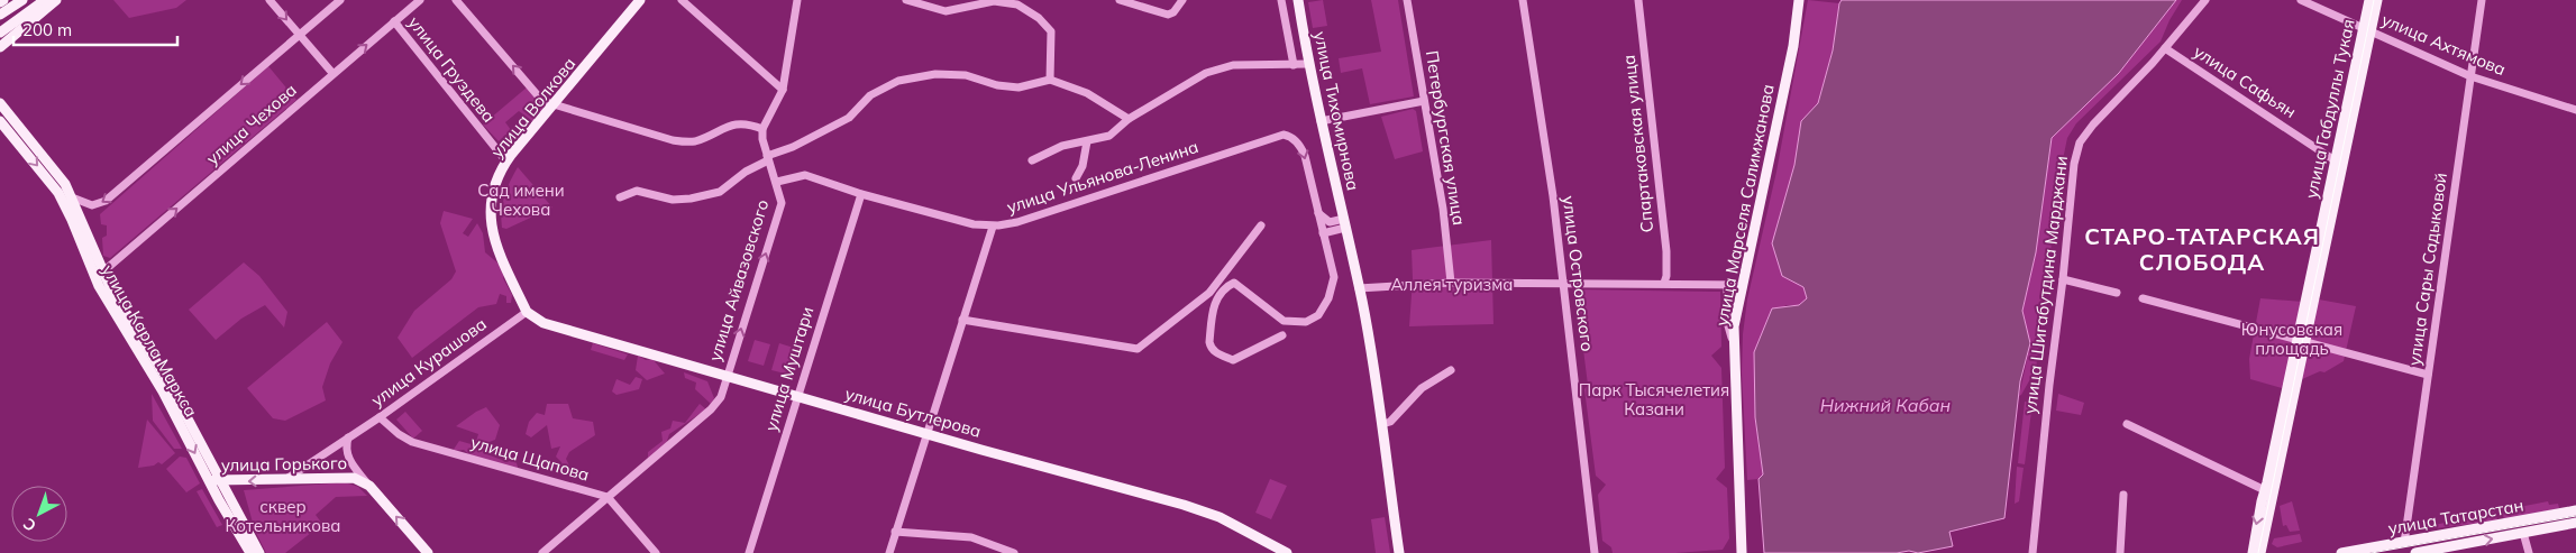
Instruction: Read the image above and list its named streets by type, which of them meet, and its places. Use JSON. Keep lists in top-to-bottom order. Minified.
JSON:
{"streets":{"main road":["улица Волкова","улица Габдуллы Тукая","улица Тихомирнова","улица Марселя Салимжанова","улица Карла Маркса","улица Бутлерова","улица Горького","улица Татарстан"],"street":["улица Ахтямова","улица Груздева","улица Сафьян","улица Чехова","Петербургская улица","Спартаковская улица","улица Ульянова-Ленина","улица Сары Садыковой","улица Островского","улица Айвазовского","улица Шигабутдина Марджани","улица Курашова","улица Муштари","улица Щапова"]},"crossings":[["улица Ахтямова","улица Габдуллы Тукая"],["улица Ахтямова","улица Сары Садыковой"],["улица Груздева","улица Волкова"],["улица Груздева","улица Чехова"],["улица Сафьян","улица Габдуллы Тукая"],["улица Сафьян","улица Шигабутдина Марджани"],["улица Волкова","улица Курашова"],["улица Волкова","улица Бутлерова"],["улица Чехова","улица Карла Маркса"],["улица Ульянова-Ленина","улица Айвазовского"],["улица Ульянова-Ленина","улица Муштари"],["улица Сары Садыковой","улица Татарстан"],["улица Айвазовского","улица Бутлерова"],["улица Айвазовского","улица Щапова"],["улица Карла Маркса","улица Горького"],["улица Курашова","улица Бутлерова"],["улица Курашова","улица Щапова"],["улица Курашова","улица Горького"],["улица Муштари","улица Бутлерова"]],"one_way":["улица Айвазовского","улица Горького"],"districts":["СТАРО-ТАТАРСКАЯ СЛОБОДА"],"water":["Нижний Кабан"],"parks":["Сад имени Чехова","Аллея туризма","Юнусовская площадь","Парк Тысячелетия Казани","сквер Котельникова"],"scale_bar":"200 m","north":"bottom left"}
